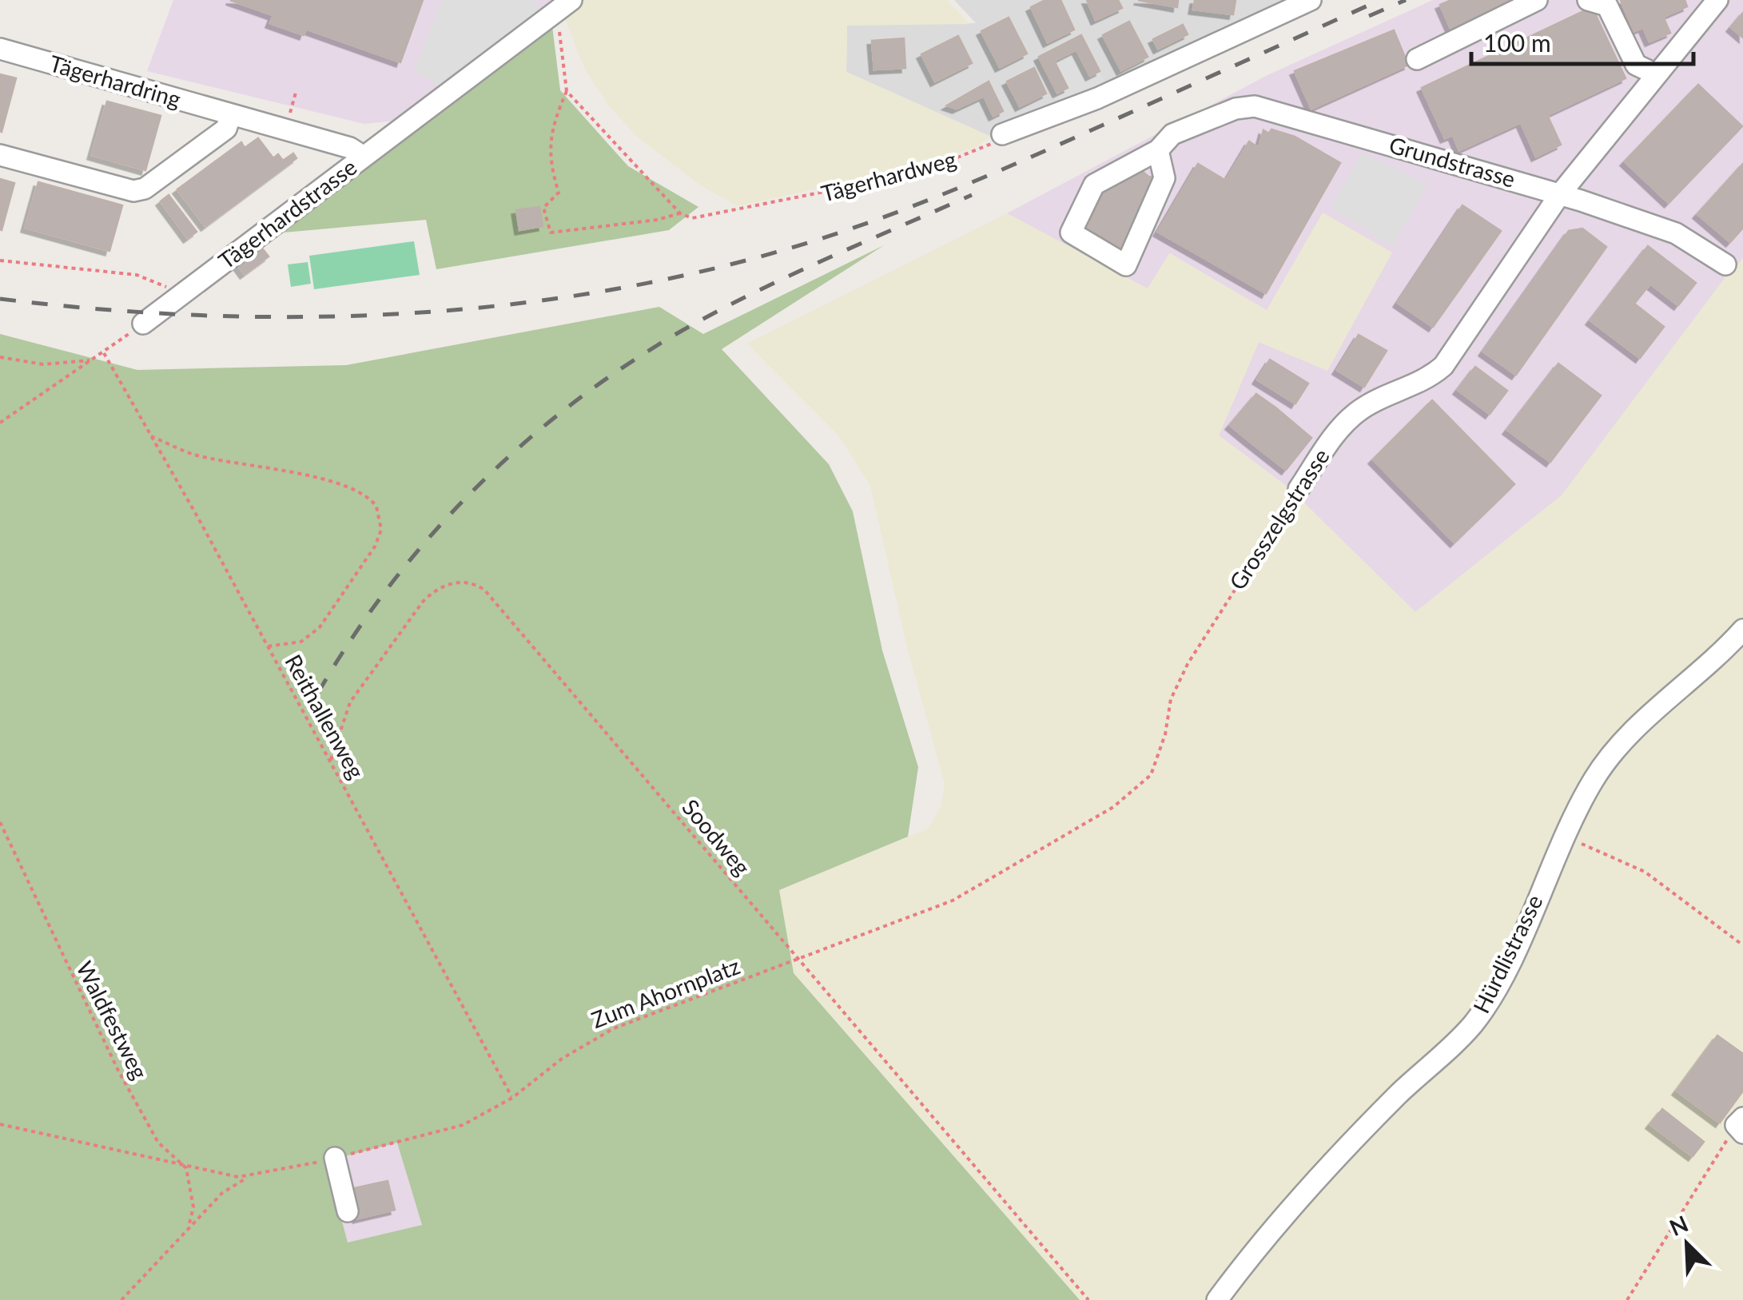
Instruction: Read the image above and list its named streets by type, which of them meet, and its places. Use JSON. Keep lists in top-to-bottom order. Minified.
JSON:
{"streets":{"street":["Tägerhardring","Grundstrasse","Tägerhardstrasse","Grosszelgstrasse","Hürdlistrasse"],"path":["Tägerhardweg","Reithallenweg","Soodweg","Zum Ahornplatz","Waldfestweg"]},"crossings":[["Tägerhardring","Tägerhardstrasse"],["Grundstrasse","Grosszelgstrasse"],["Grosszelgstrasse","Soodweg"],["Grosszelgstrasse","Zum Ahornplatz"],["Reithallenweg","Soodweg"],["Reithallenweg","Zum Ahornplatz"],["Soodweg","Zum Ahornplatz"]],"scale_bar":"100 m","north":"top left"}
